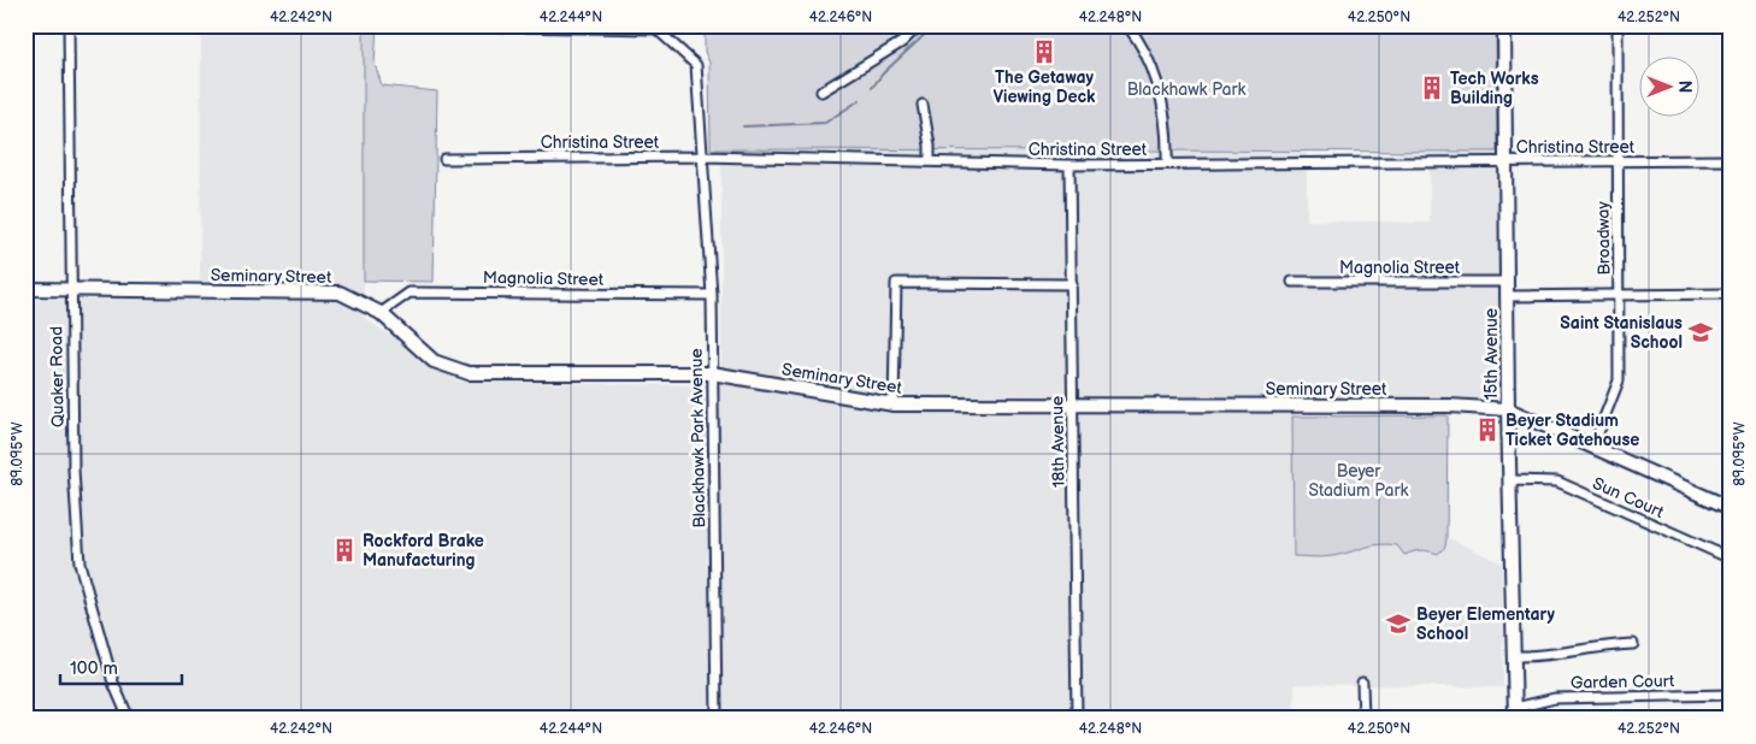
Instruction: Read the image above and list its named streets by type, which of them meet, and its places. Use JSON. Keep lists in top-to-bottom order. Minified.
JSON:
{"streets":{"street":["Christina Street","Broadway","Magnolia Street","Seminary Street","15th Avenue","Quaker Road","Blackhawk Park Avenue","18th Avenue","Sun Court","Garden Court"]},"crossings":[["Christina Street","Broadway"],["Christina Street","15th Avenue"],["Christina Street","Blackhawk Park Avenue"],["Christina Street","18th Avenue"],["Broadway","Seminary Street"],["Magnolia Street","Seminary Street"],["Magnolia Street","15th Avenue"],["Magnolia Street","Blackhawk Park Avenue"],["Seminary Street","15th Avenue"],["Seminary Street","Quaker Road"],["Seminary Street","Blackhawk Park Avenue"],["Seminary Street","18th Avenue"],["15th Avenue","Sun Court"],["15th Avenue","Garden Court"]],"parks":["Blackhawk Park","Beyer Stadium Park"],"places":{"building":["The Getaway Viewing Deck","Tech Works Building","Beyer Stadium Ticket Gatehouse","Rockford Brake Manufacturing"],"school or university":["Saint Stanislaus School","Beyer Elementary School"]},"scale_bar":"100 m","north":"right","coordinates":["42.242°N","42.244°N","42.246°N","42.248°N","42.250°N","42.252°N","89.095°W"]}
